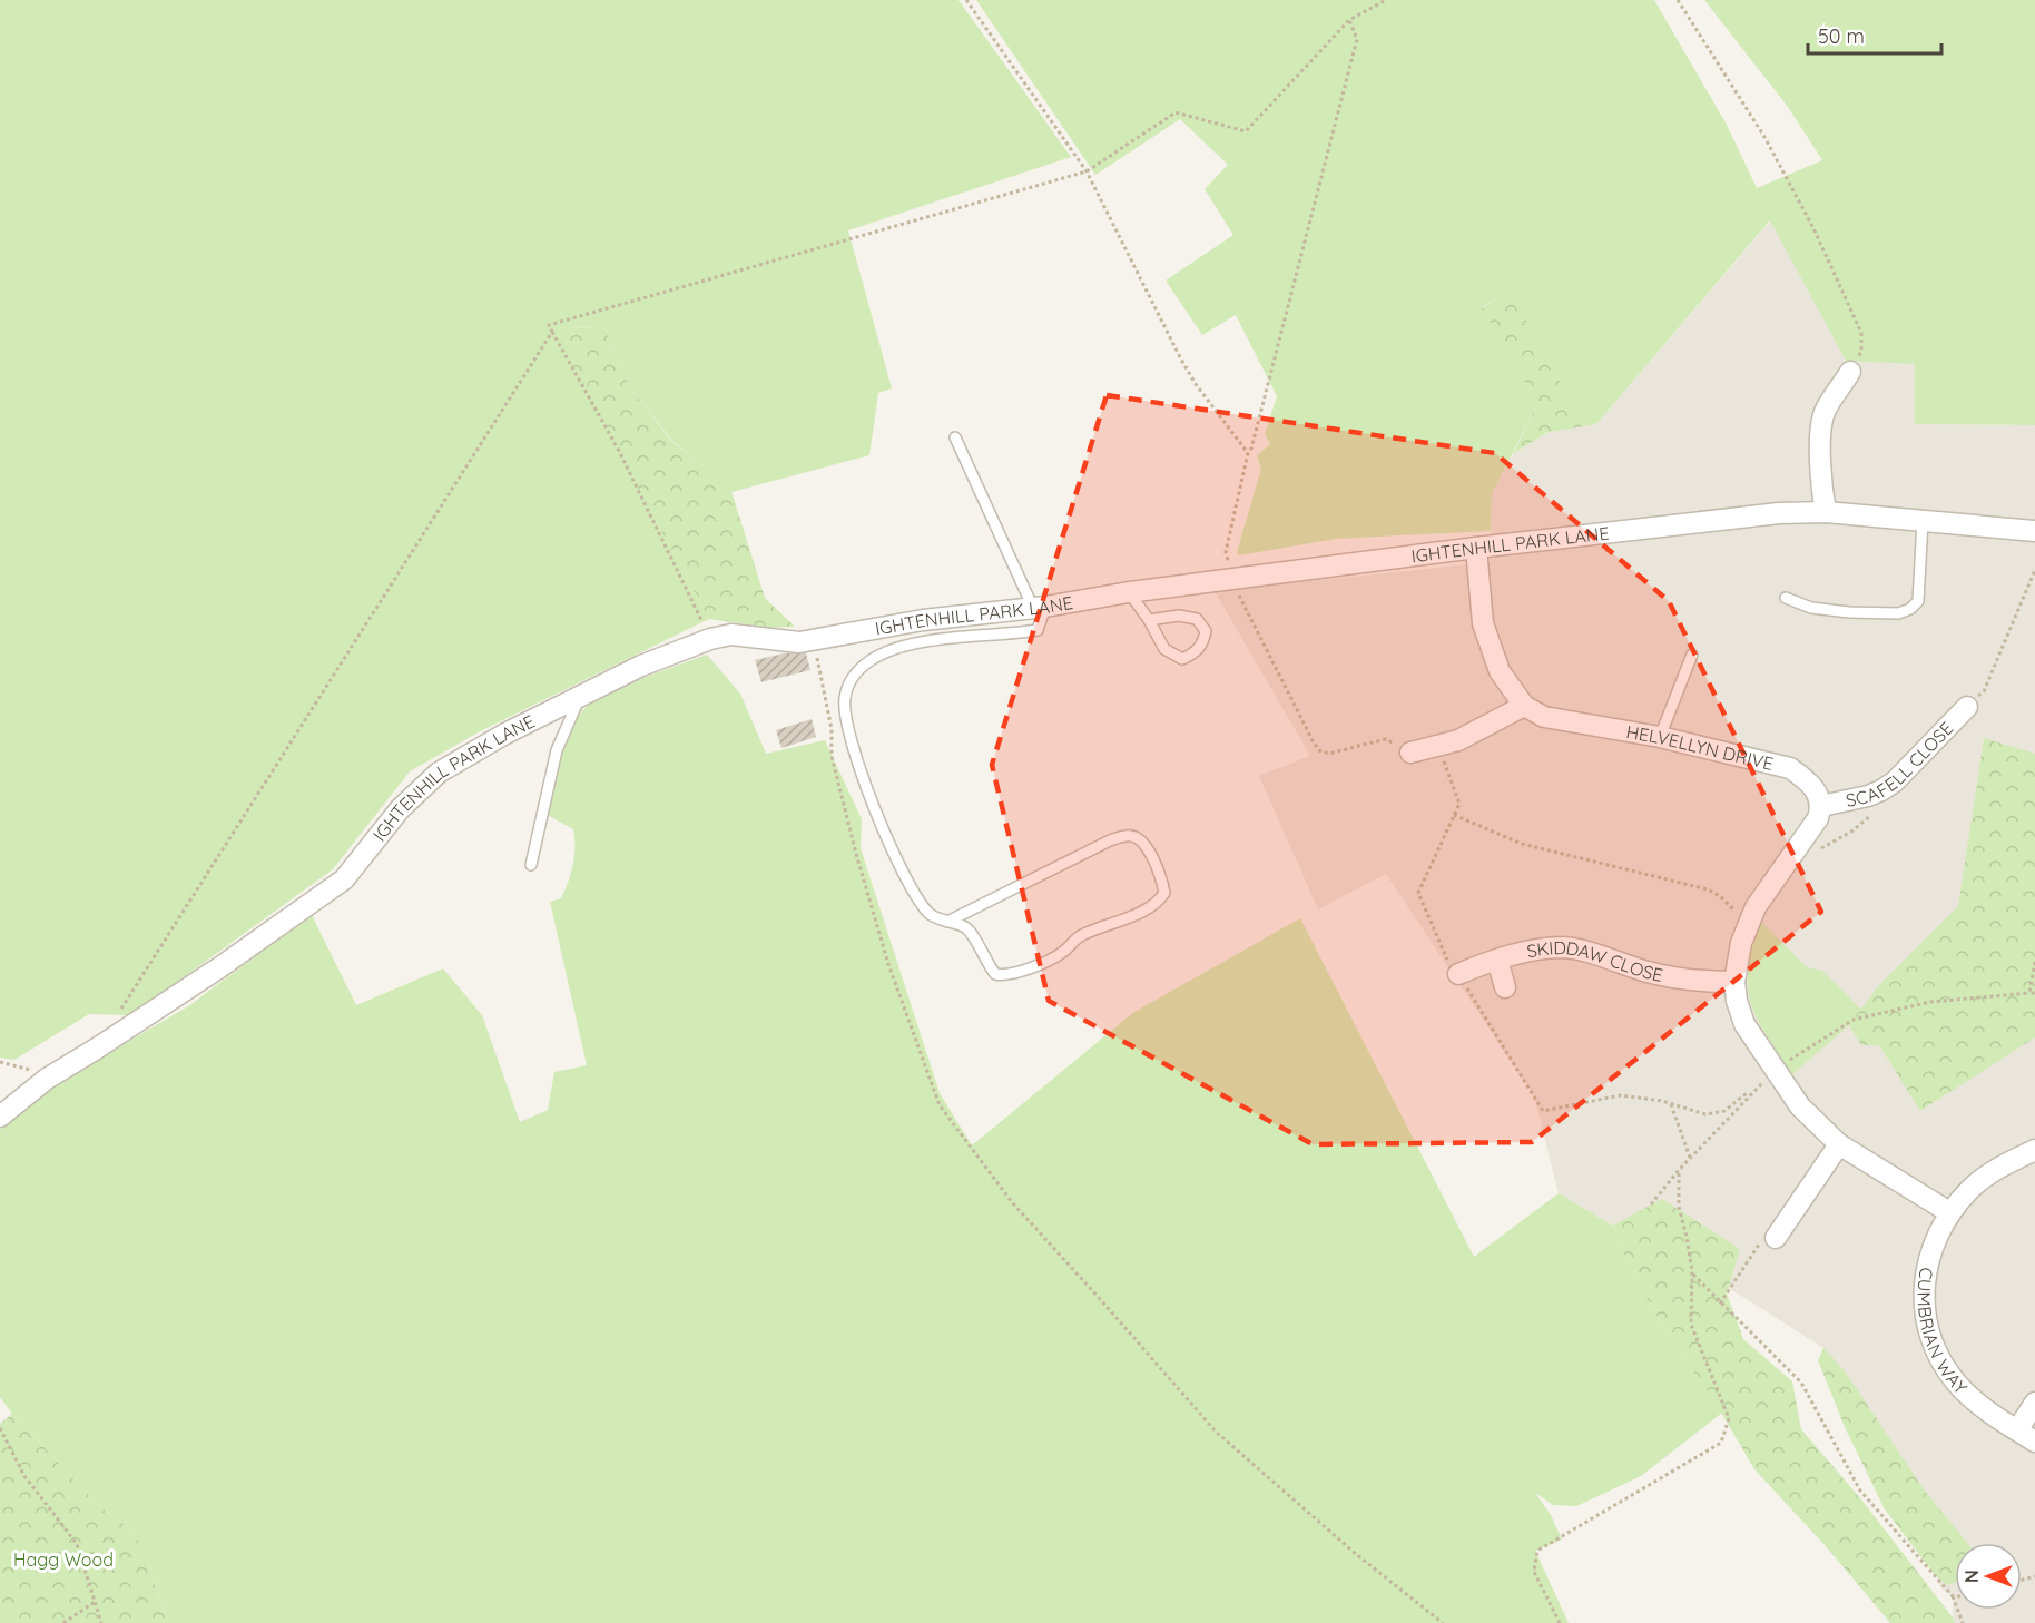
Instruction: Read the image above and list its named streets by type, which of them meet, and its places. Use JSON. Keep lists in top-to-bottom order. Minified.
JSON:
{"streets":{"street":["IGHTENHILL PARK LANE","HELVELLYN DRIVE","SCAFELL CLOSE","SKIDDAW CLOSE","CUMBRIAN WAY"]},"crossings":[["HELVELLYN DRIVE","SCAFELL CLOSE"]],"parks":["Hagg Wood"],"scale_bar":"50 m","north":"left"}
